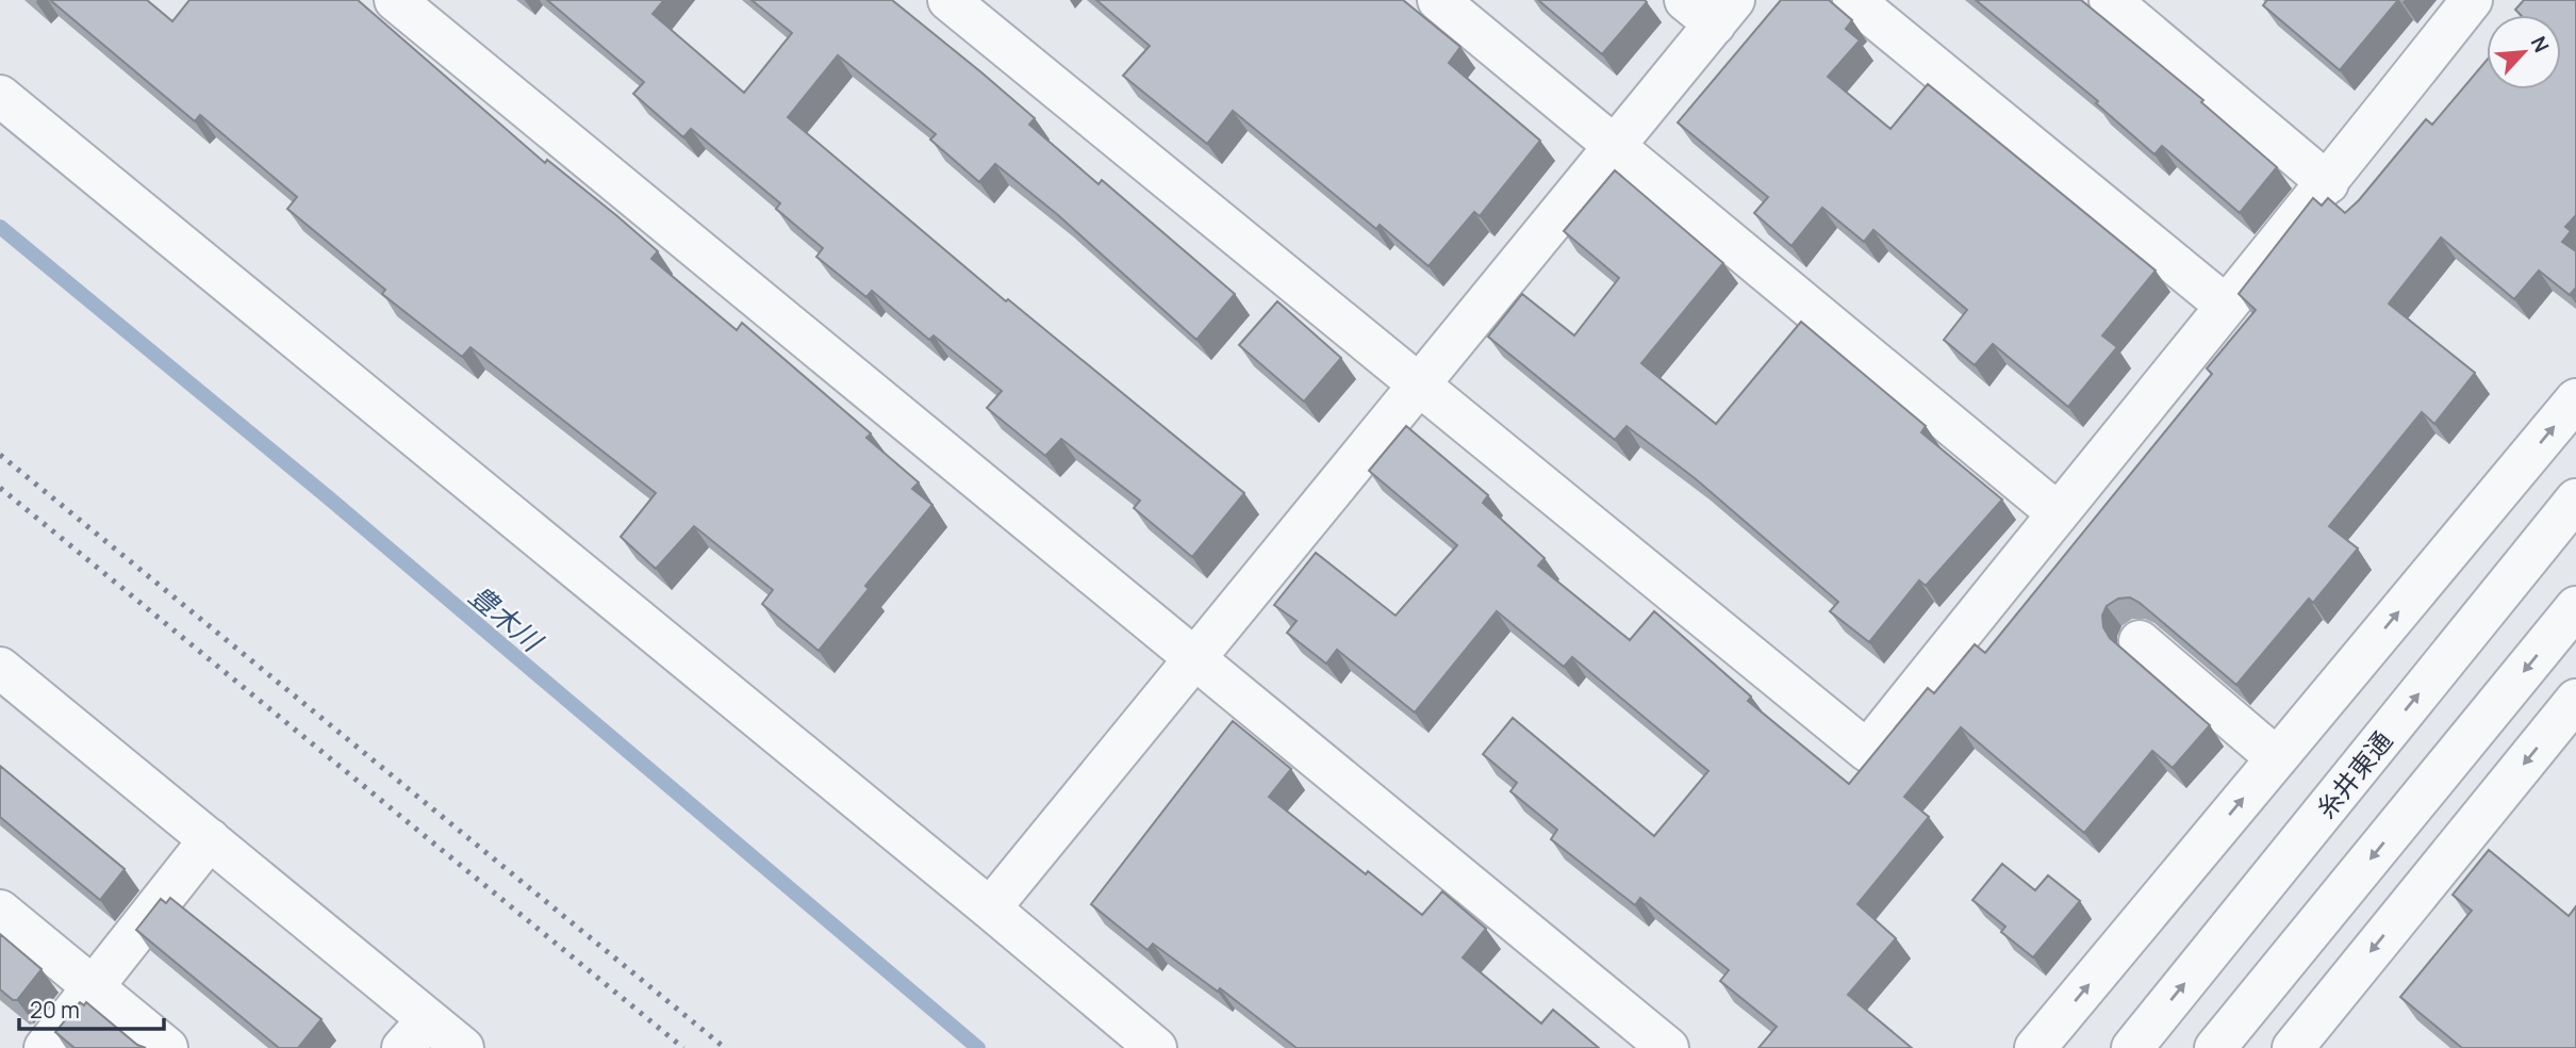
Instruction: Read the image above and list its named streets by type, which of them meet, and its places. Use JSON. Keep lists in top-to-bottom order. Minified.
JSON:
{"streets":{"street":["糸井東通"]},"water":["豊木川"],"scale_bar":"20 m","north":"top right"}
